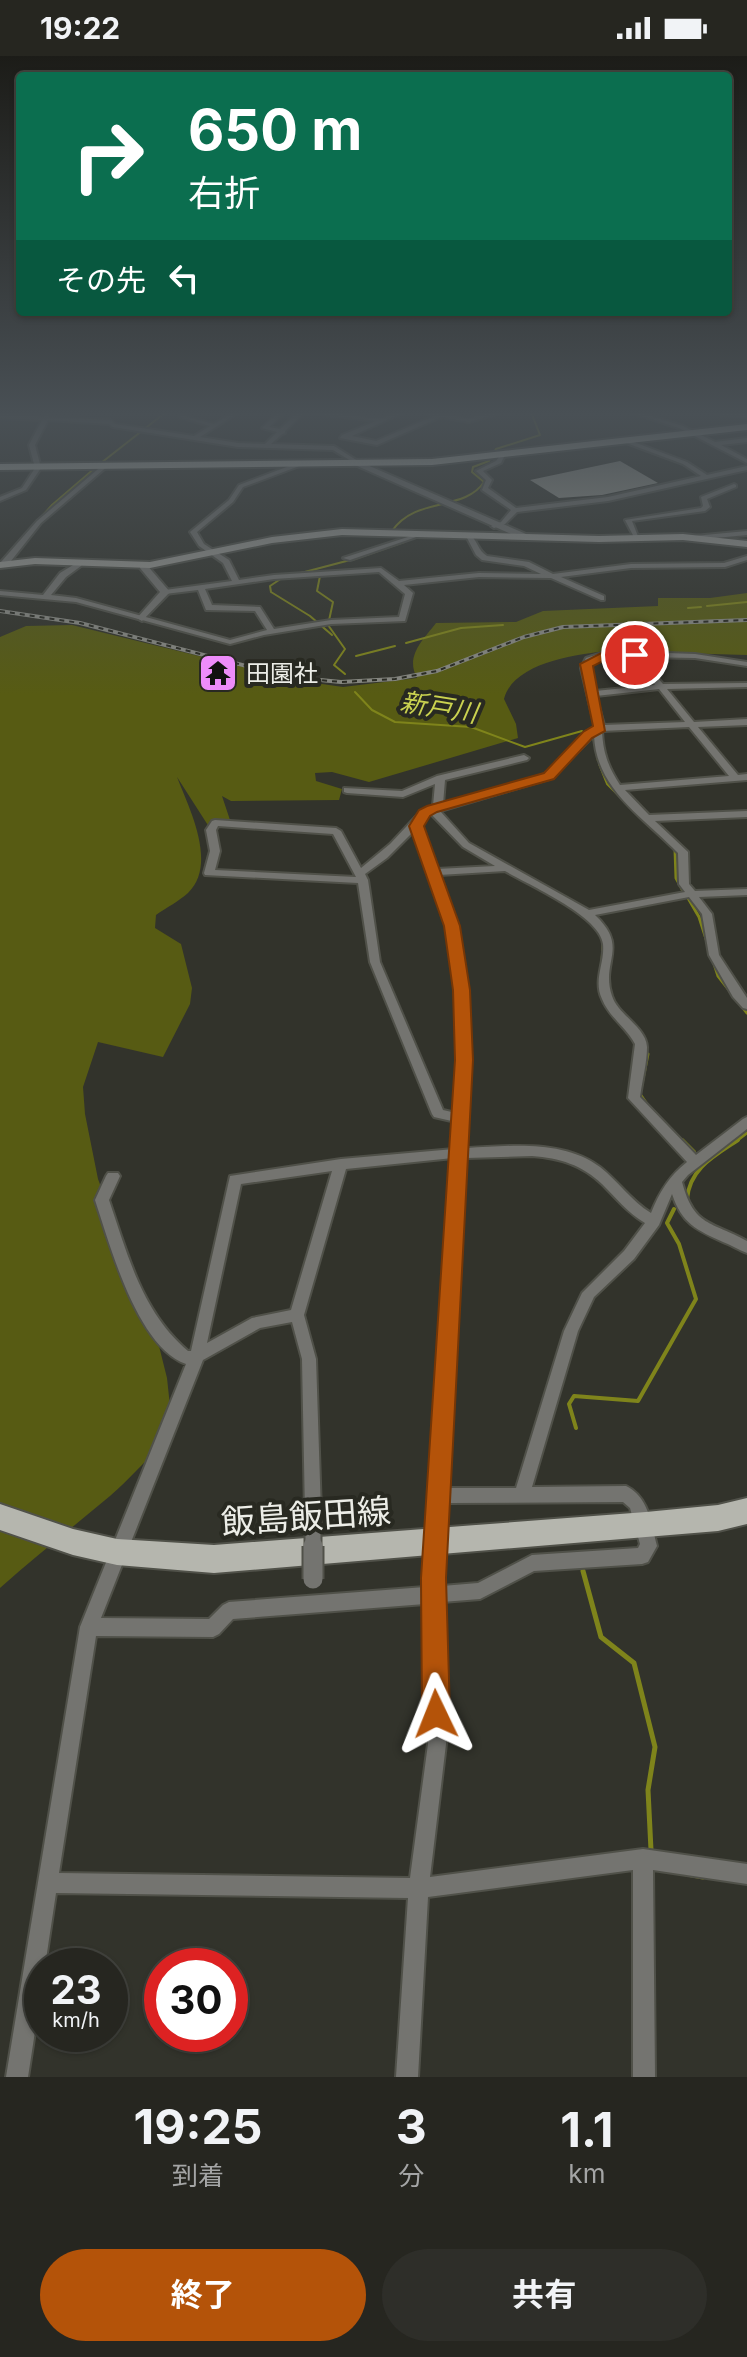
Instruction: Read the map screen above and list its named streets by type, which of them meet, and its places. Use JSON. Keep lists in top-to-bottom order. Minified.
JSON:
{"streets":{"main road":["飯島飯田線"]},"water":["新戸川"],"places":{"temple":["田園社"]},"page":{"status":"19:22","turn":["650 m","右折"],"then":"その先","speed":"23 km/h","limit":"30","eta":["19:25","到着","3","分","1.1","km"],"buttons":["終了","共有"]}}
